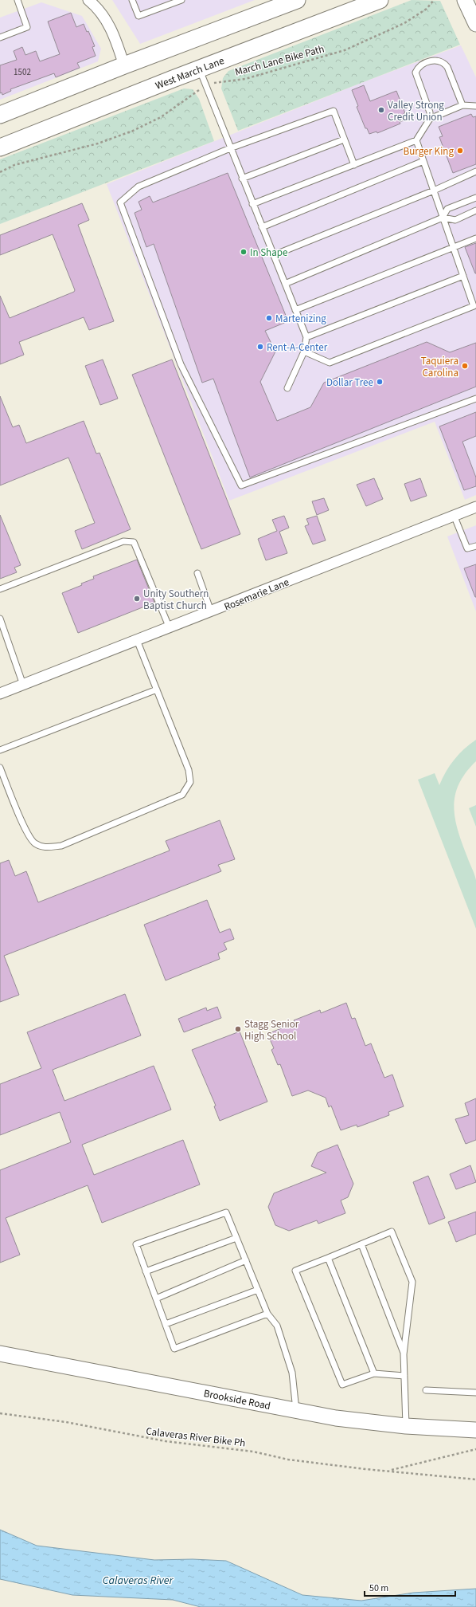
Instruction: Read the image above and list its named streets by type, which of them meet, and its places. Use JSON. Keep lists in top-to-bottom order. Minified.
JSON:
{"streets":{"main road":["West March Lane"],"street":["Rosemarie Lane","Brookside Road"],"path":["March Lane Bike Path","Calaveras River Bike Ph"]},"water":["Calaveras River"],"places":["Valley Strong Credit Union","Burger King","In Shape","Martenizing","Rent-A-Center","Taquiera Carolina","Dollar Tree","Unity Southern Baptist Church","Stagg Senior High School"],"house_numbers":["1502"],"scale_bar":"50 m"}
